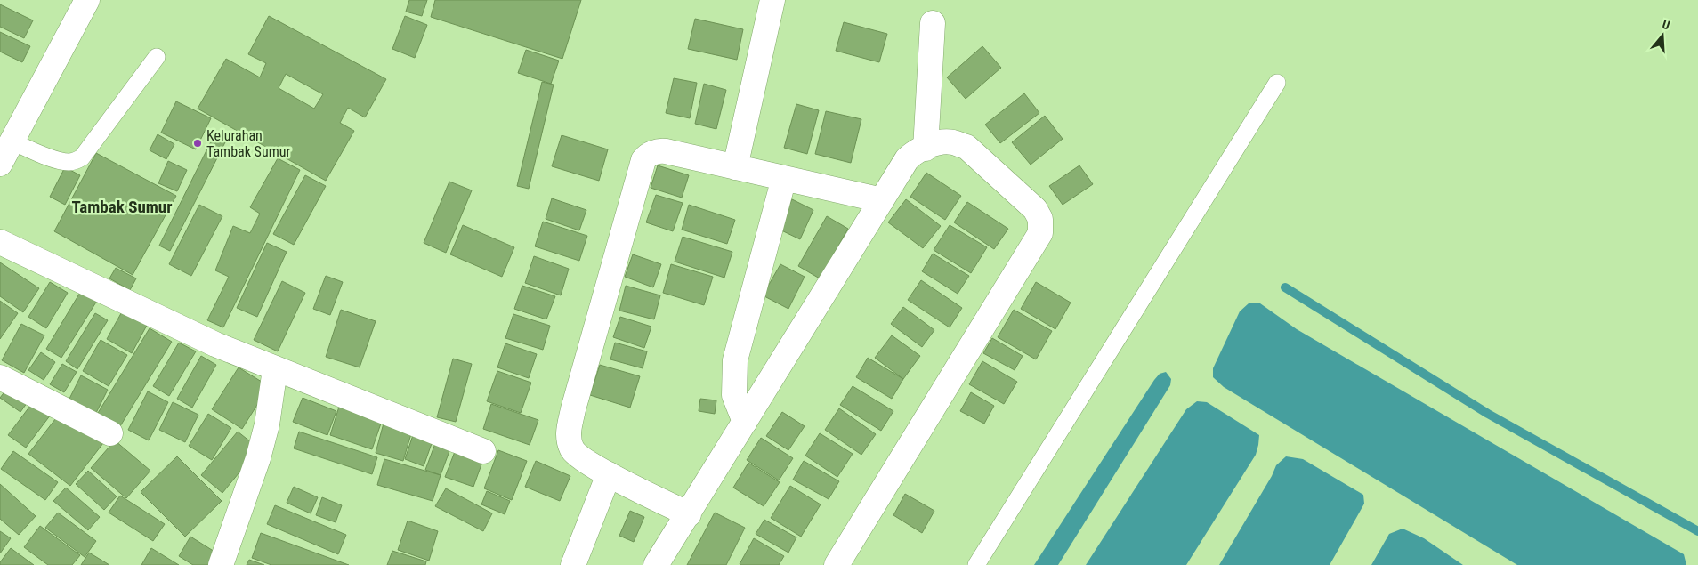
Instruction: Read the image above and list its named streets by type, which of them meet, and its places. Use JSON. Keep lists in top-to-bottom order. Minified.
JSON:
{"districts":["Tambak Sumur"],"places":["Kelurahan Tambak Sumur"],"north":"top"}
